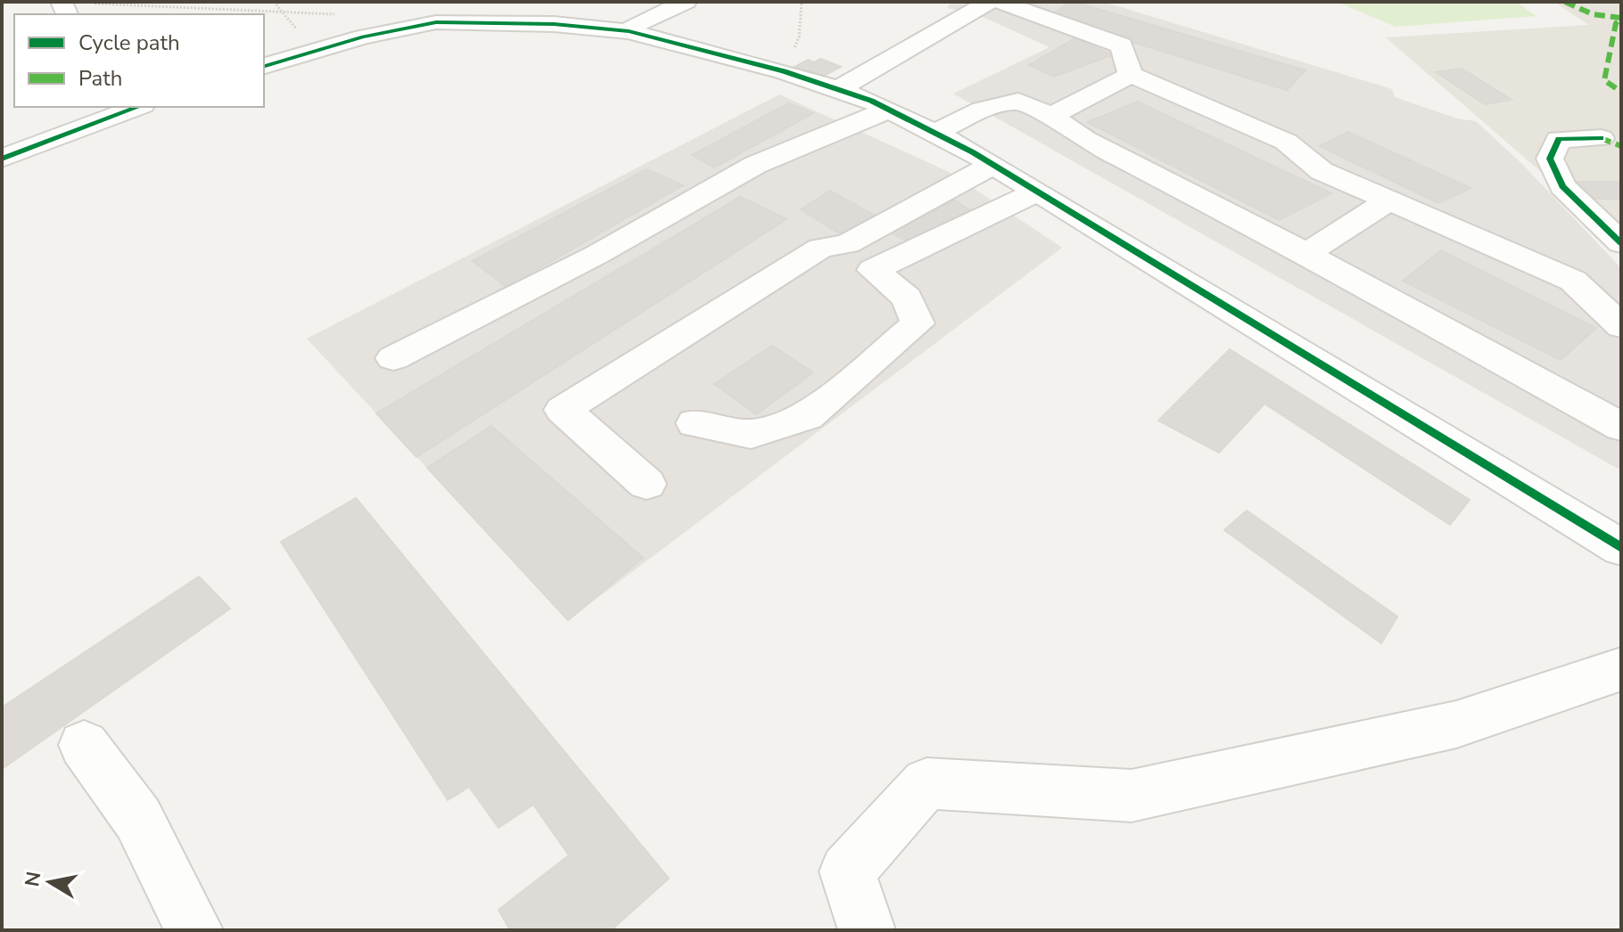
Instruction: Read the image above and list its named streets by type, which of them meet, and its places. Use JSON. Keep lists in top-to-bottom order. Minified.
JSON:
{"legend":["Cycle path","Path"],"north":"left"}
